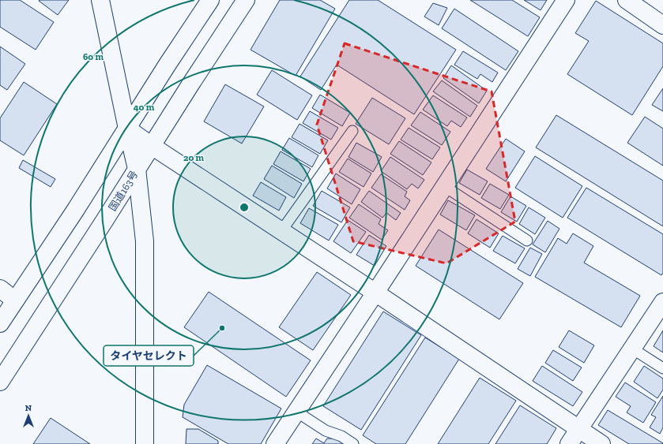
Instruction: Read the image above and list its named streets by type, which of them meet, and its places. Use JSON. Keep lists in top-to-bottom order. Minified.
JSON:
{"streets":{"main road":["国道163号"]},"places":["タイヤセレクト"],"north":"top","rings":["60 m","40 m","20 m"]}
